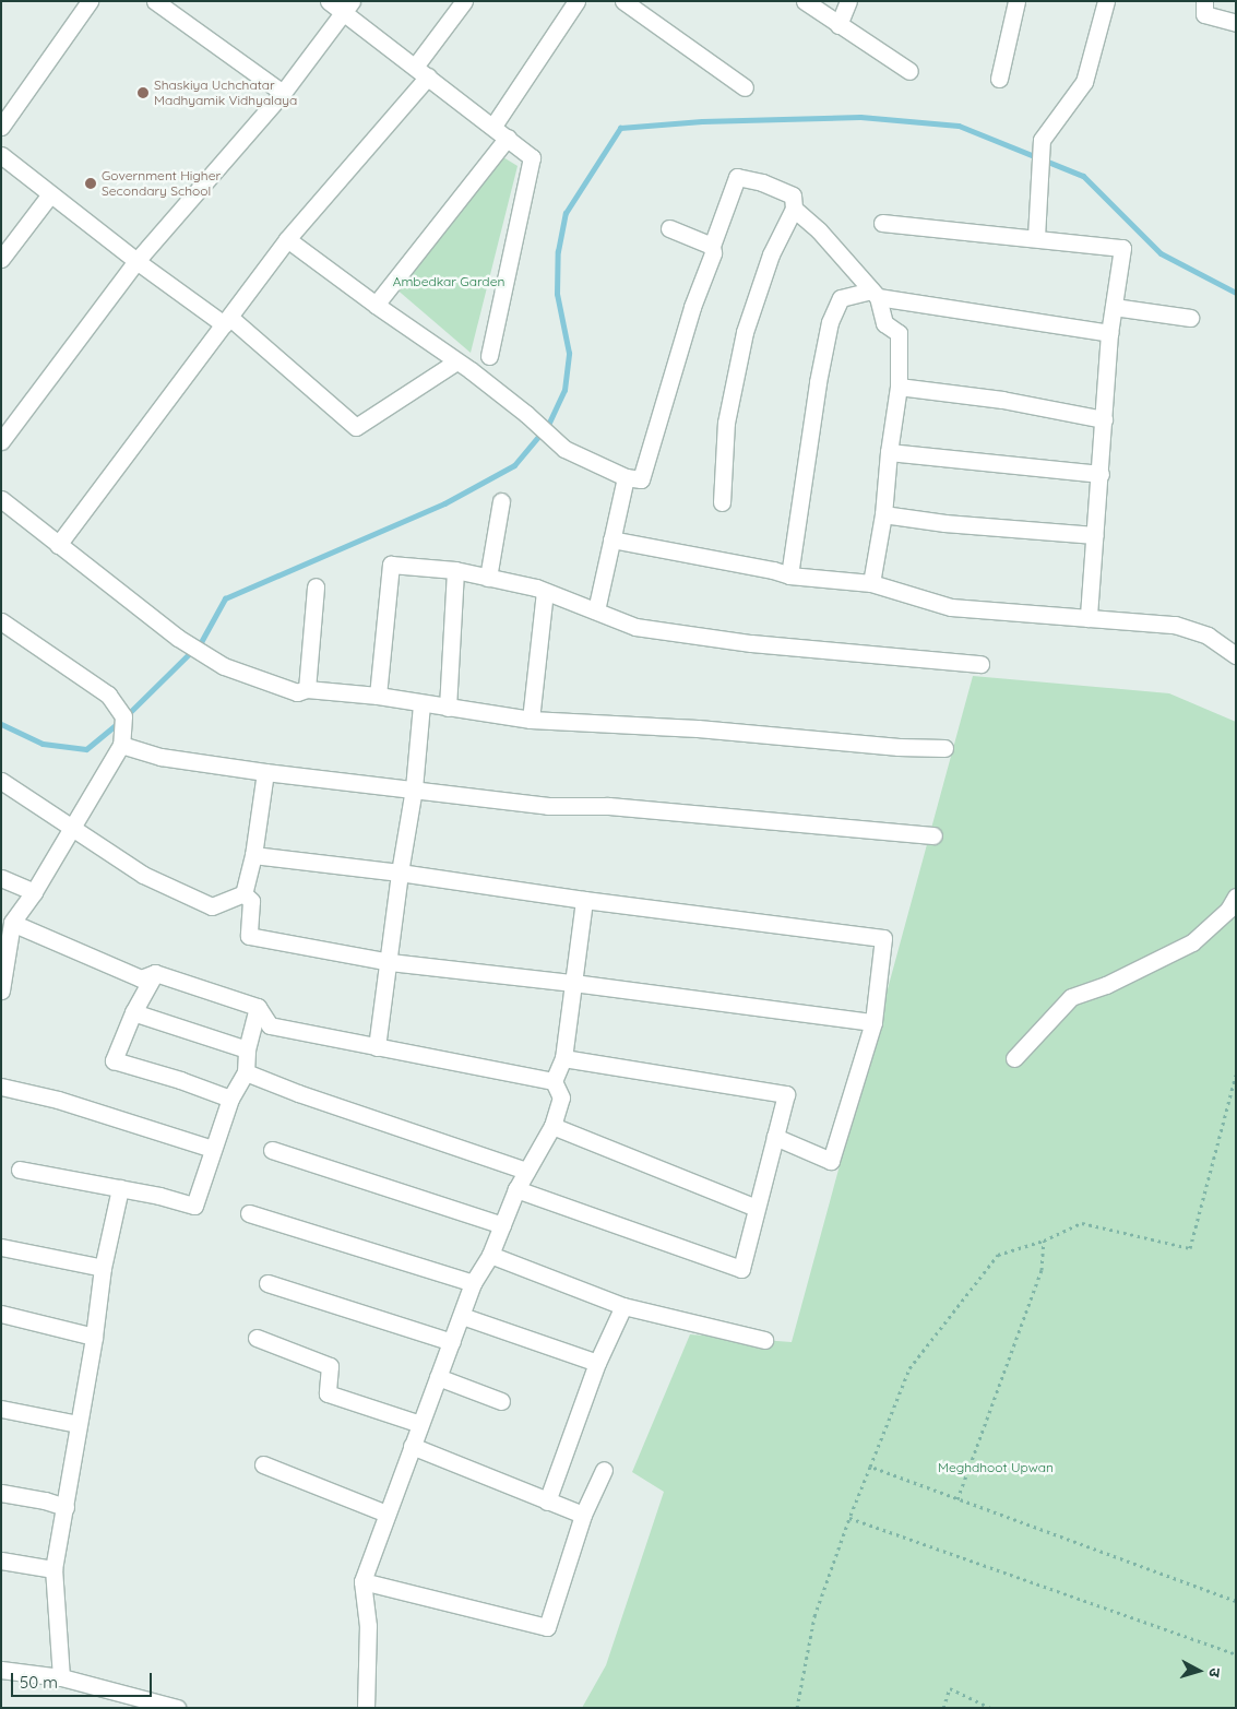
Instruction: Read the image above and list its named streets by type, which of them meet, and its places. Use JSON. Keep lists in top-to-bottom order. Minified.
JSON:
{"parks":["Ambedkar Garden","Meghdhoot Upwan"],"places":["Shaskiya Uchchatar Madhyamik Vidhyalaya","Government Higher Secondary School"],"scale_bar":"50 m","north":"right"}
